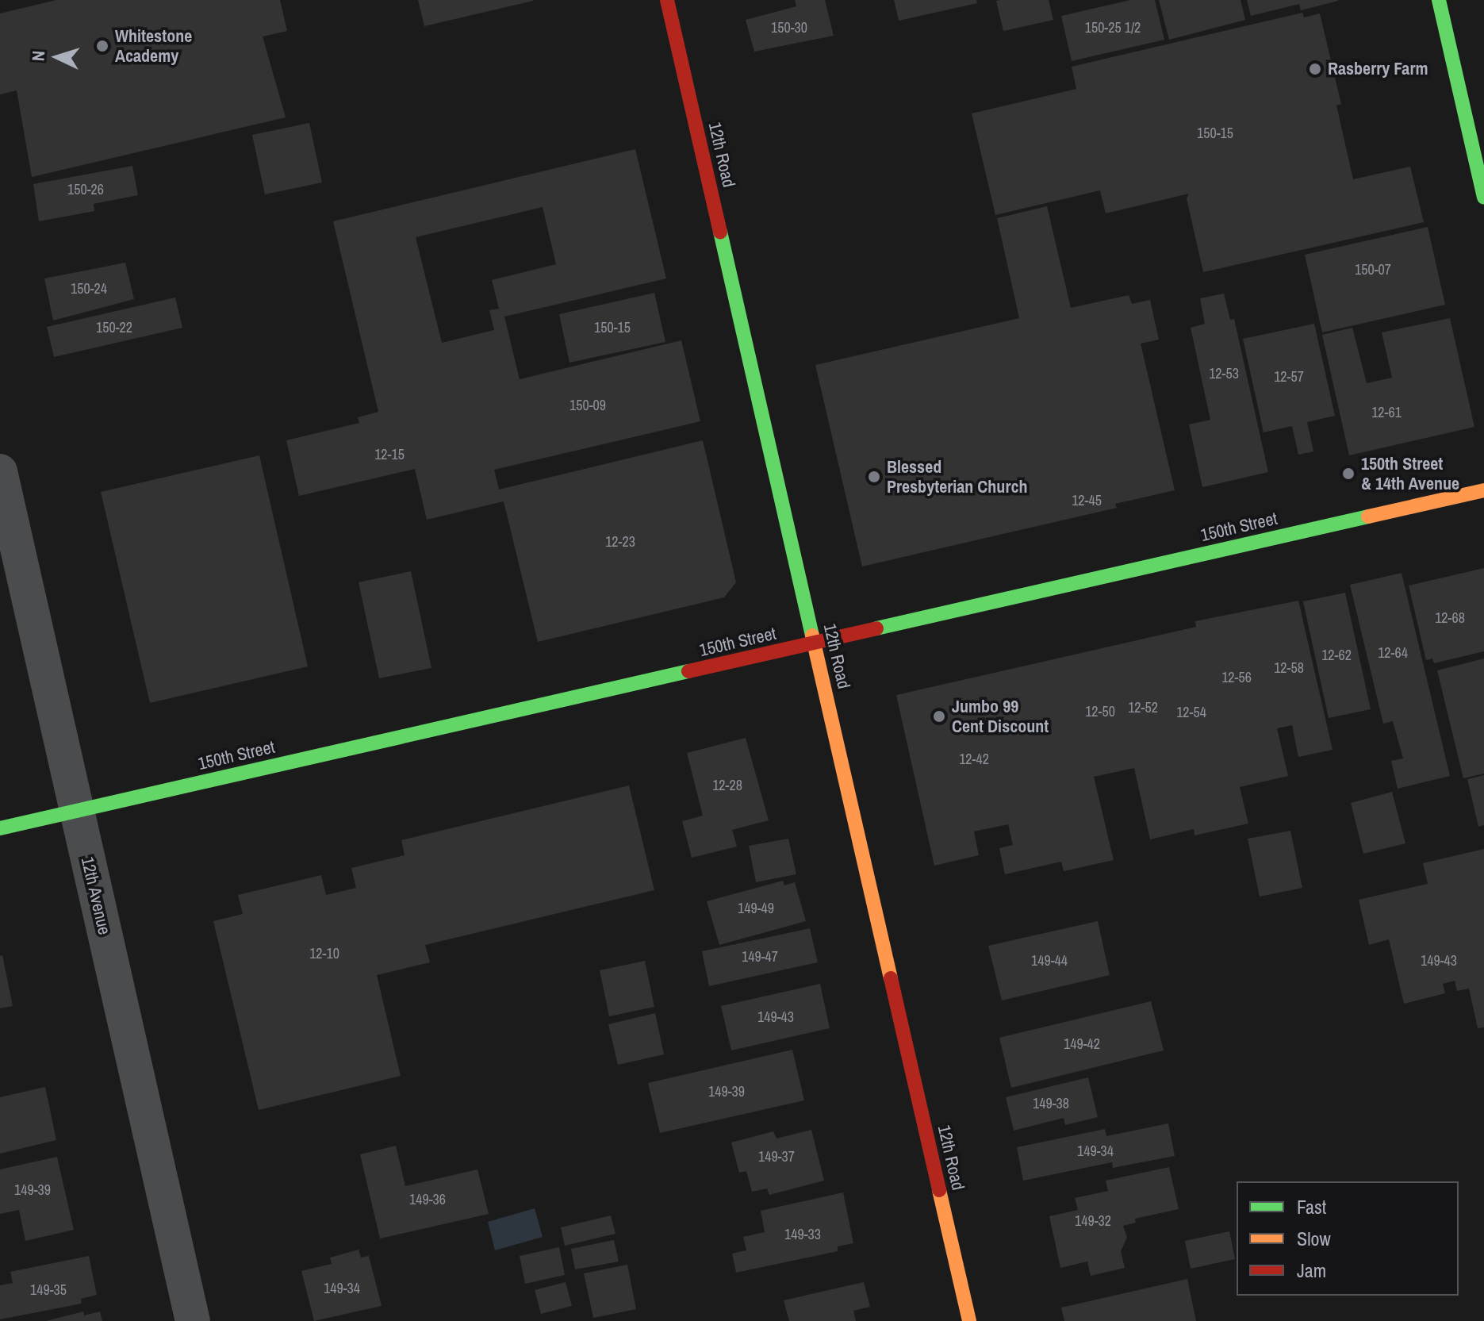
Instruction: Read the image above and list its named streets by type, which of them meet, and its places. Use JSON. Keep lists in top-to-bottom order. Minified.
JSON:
{"streets":{"street":["12th Road","150th Street","12th Avenue"]},"crossings":[["12th Road","150th Street"],["150th Street","12th Avenue"]],"places":["Whitestone Academy","Rasberry Farm","150th Street & 14th Avenue","Blessed Presbyterian Church","Jumbo 99 Cent Discount"],"house_numbers":["150-30","150-25 1/2","150-15","150-26","150-07","150-24","150-22","150-15","12-53","12-57","150-09","12-61","12-15","12-45","12-23","12-68","12-64","12-62","12-58","12-56","12-52","12-50","12-54","12-42","12-28","149-49","12-10","149-47","149-44","149-43","149-43","149-42","149-39","149-38","149-34","149-37","149-39","149-36","149-32","149-33","149-34","149-35"],"legend":["Fast","Slow","Jam"],"north":"left"}
